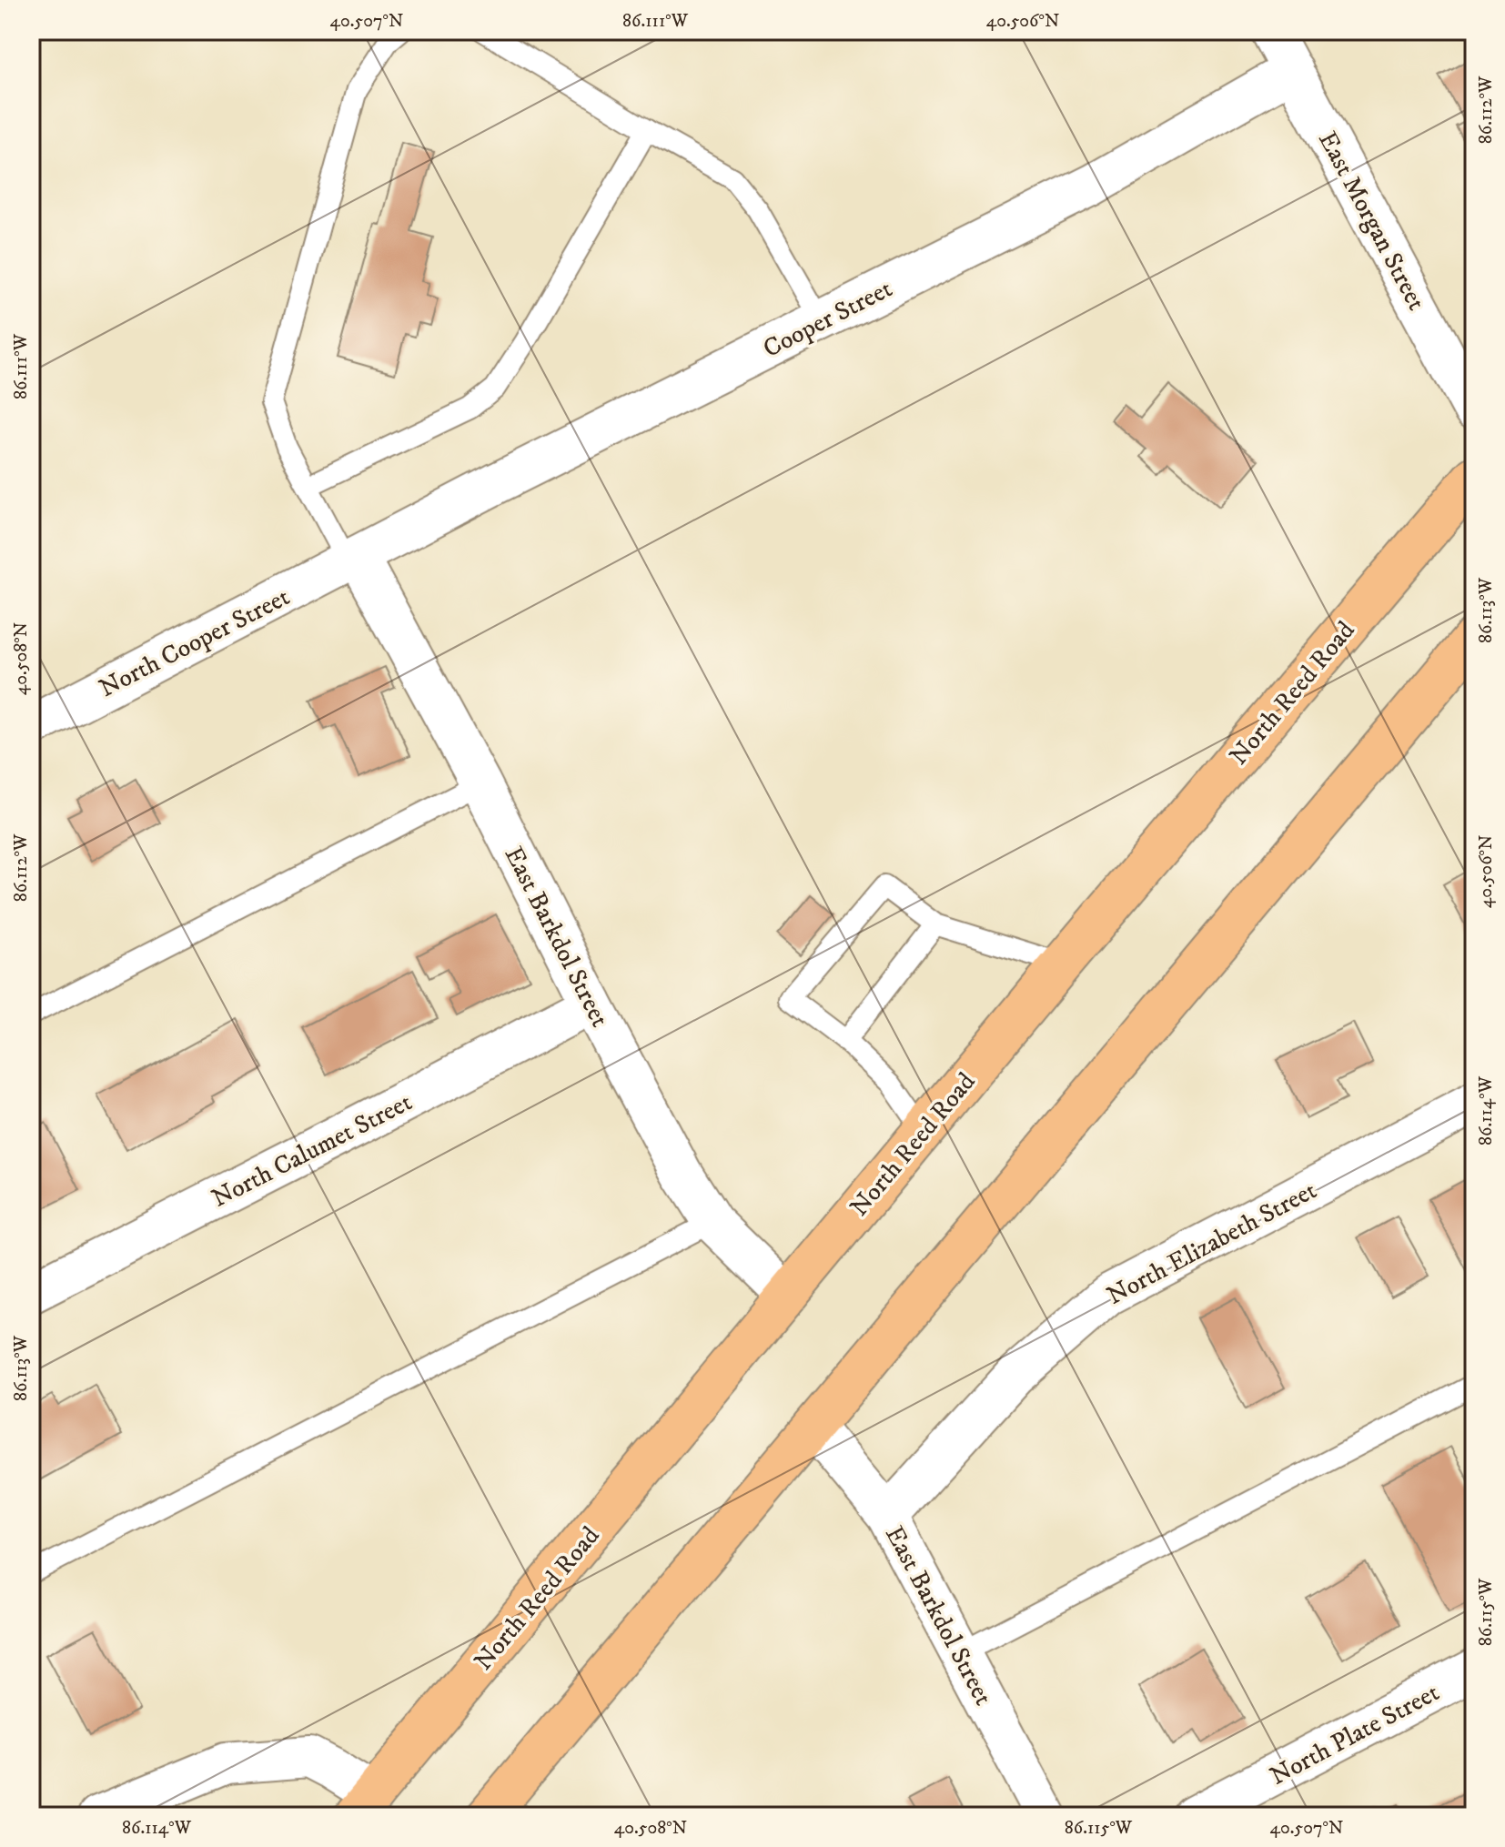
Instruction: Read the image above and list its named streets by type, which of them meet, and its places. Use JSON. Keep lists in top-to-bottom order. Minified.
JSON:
{"streets":{"main road":["North Reed Road"],"street":["East Morgan Street","Cooper Street","North Cooper Street","East Barkdol Street","North Calumet Street","North Elizabeth Street","North Plate Street"]},"crossings":[["East Morgan Street","Cooper Street"],["Cooper Street","North Cooper Street"],["Cooper Street","East Barkdol Street"],["North Cooper Street","East Barkdol Street"],["North Reed Road","East Barkdol Street"],["East Barkdol Street","North Calumet Street"],["East Barkdol Street","North Elizabeth Street"]],"coordinates":["40.507°N","86.111°W","40.506°N","86.112°W","86.113°W","40.508°N","86.114°W","86.115°W"]}
